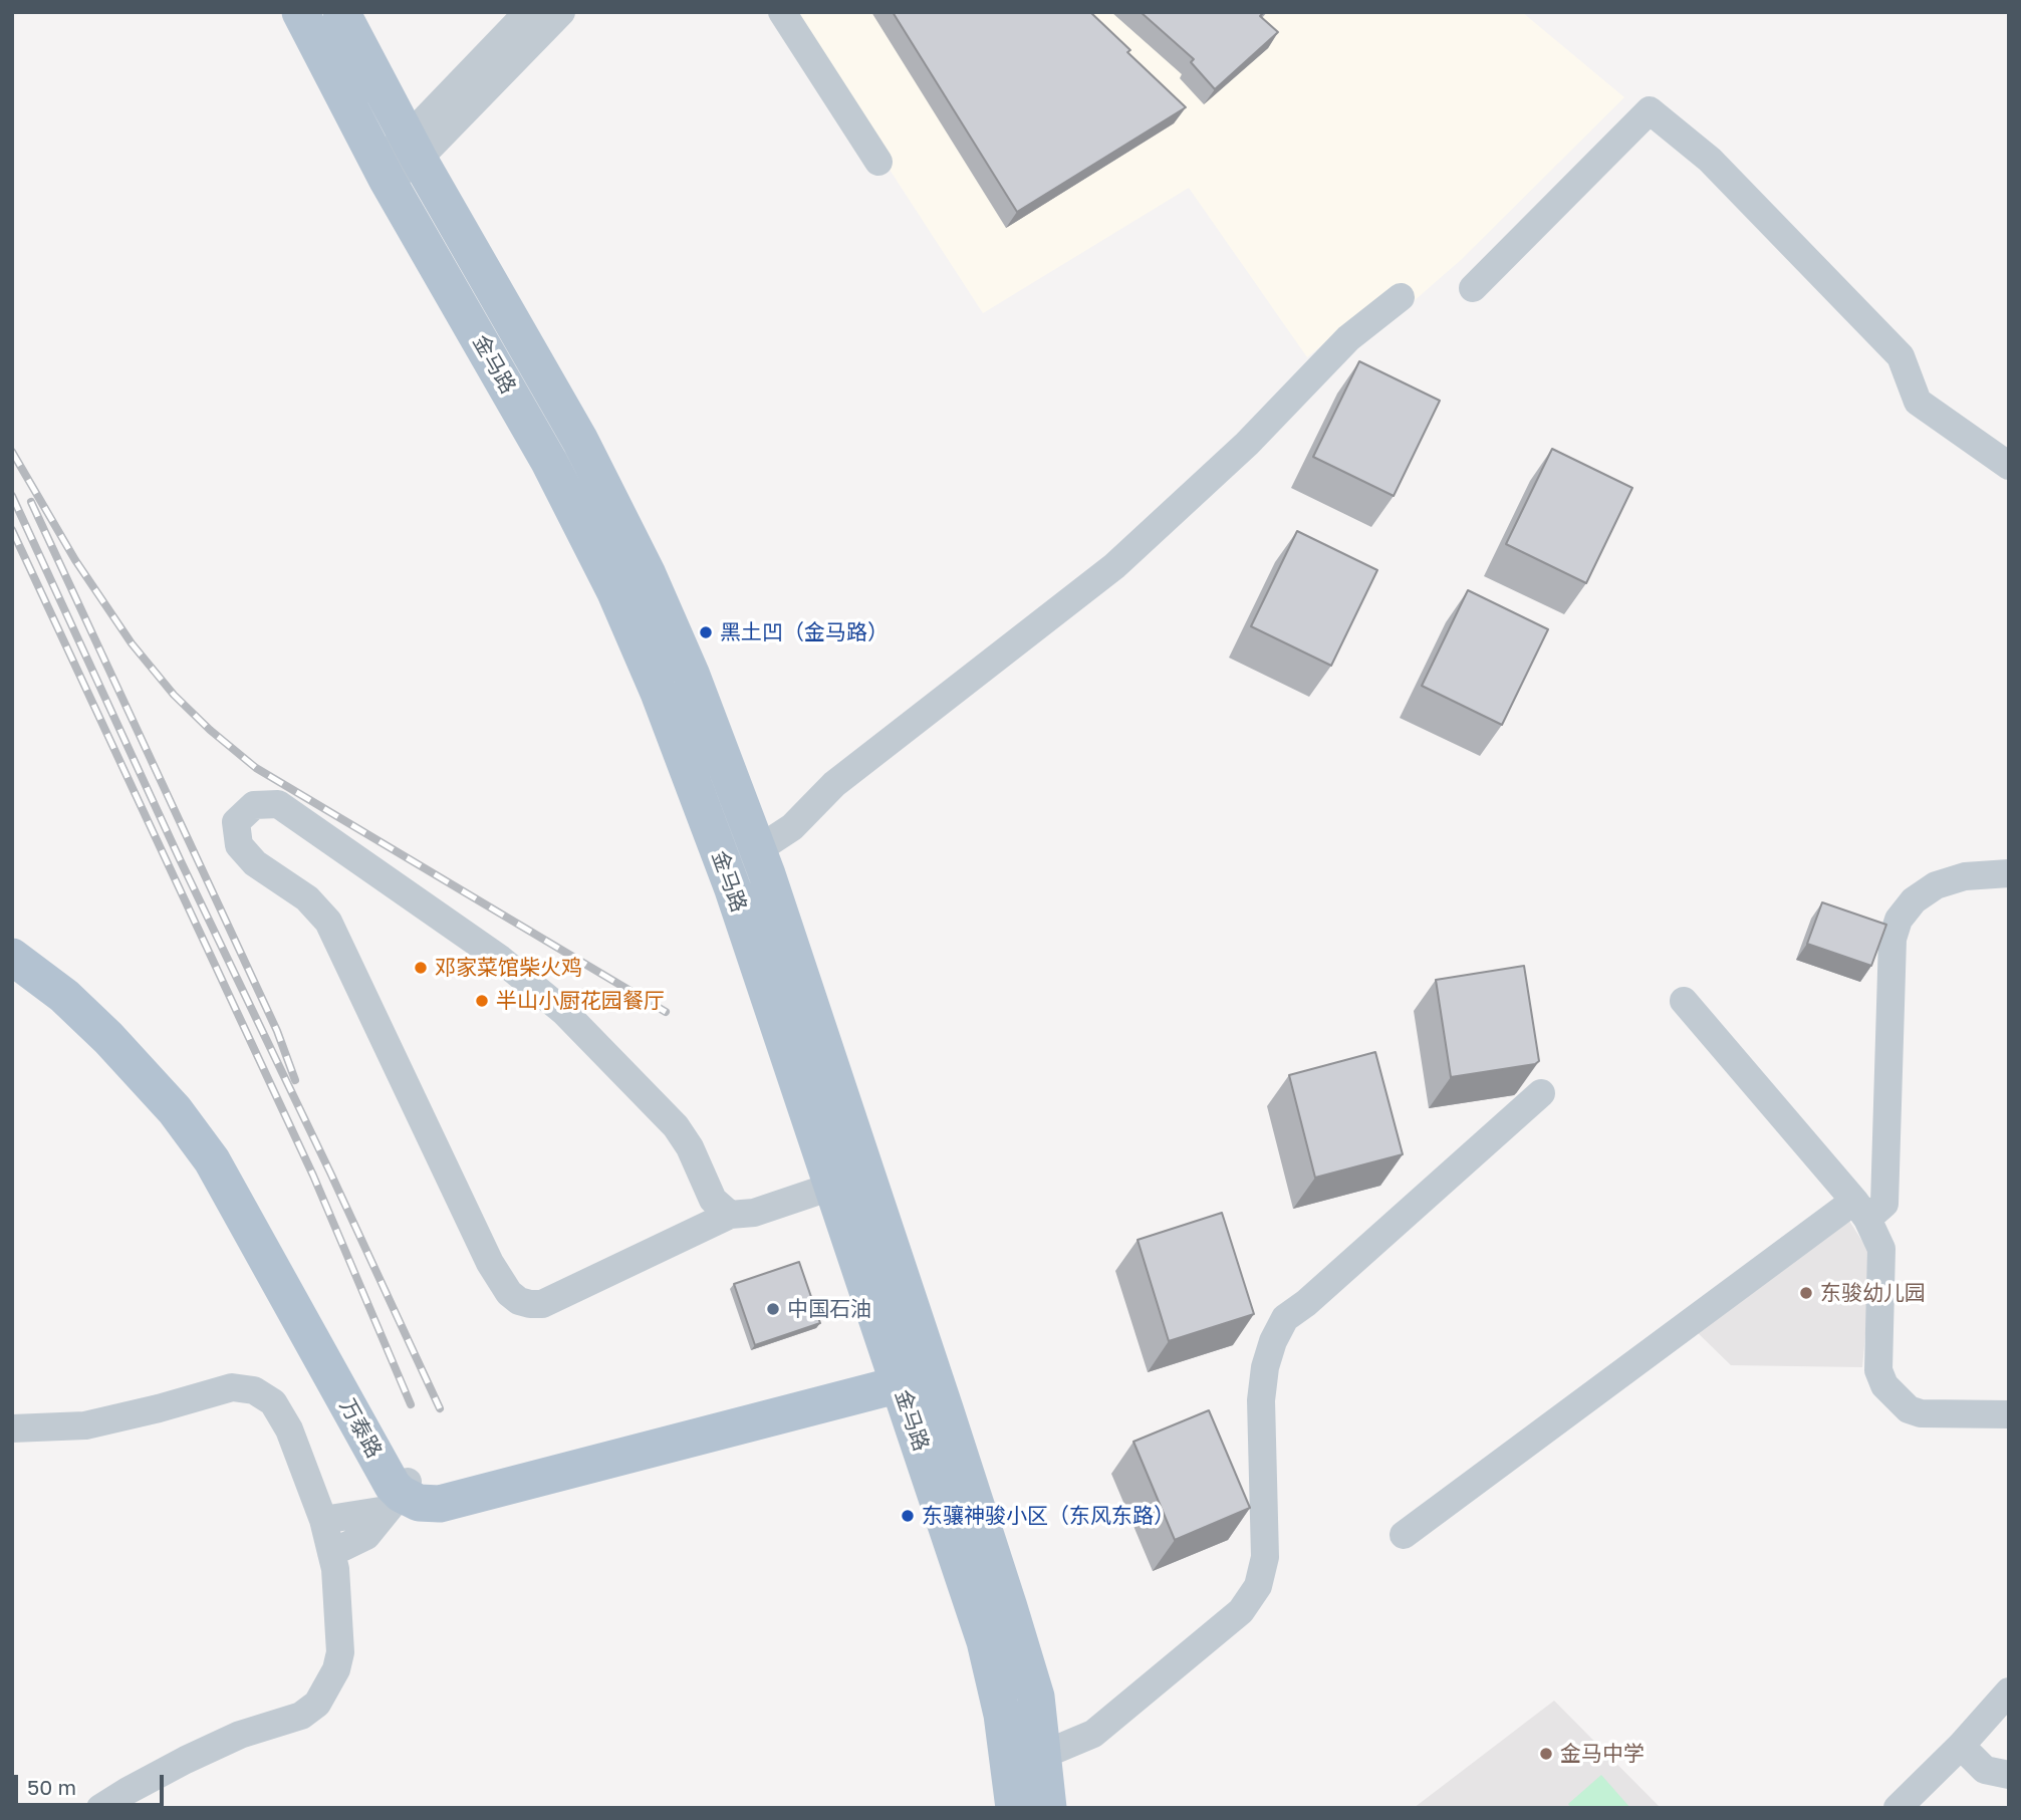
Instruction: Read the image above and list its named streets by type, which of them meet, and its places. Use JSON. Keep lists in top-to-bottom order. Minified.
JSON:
{"streets":{"main road":["金马路","万泰路"]},"places":["黑土凹（金马路）","邓家菜馆柴火鸡","半山小厨花园餐厅","东骏幼儿园","中国石油","东骧神骏小区（东风东路）","金马中学"],"scale_bar":"50 m"}
